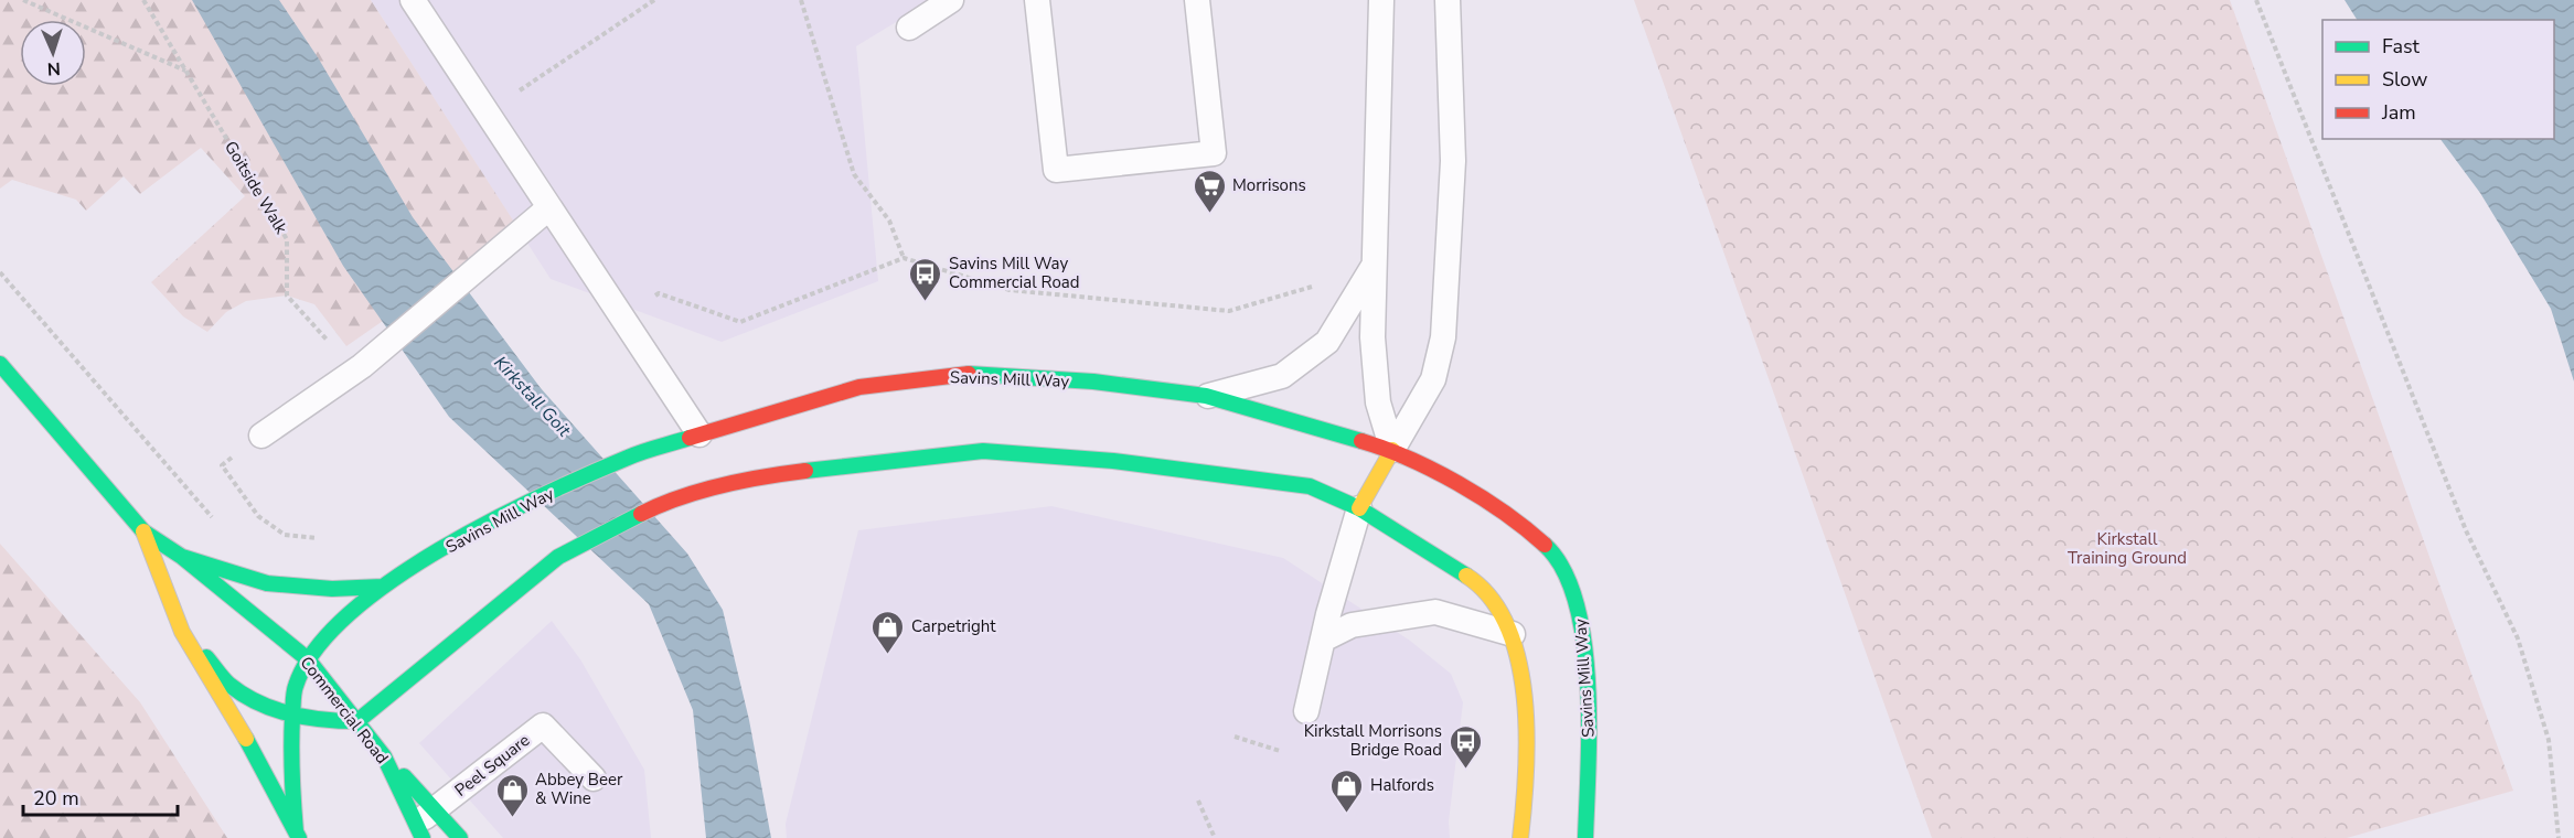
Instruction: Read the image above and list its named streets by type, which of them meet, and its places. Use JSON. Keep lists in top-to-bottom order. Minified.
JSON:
{"streets":{"street":["Savins Mill Way","Commercial Road"],"lane":["Peel Square"],"path":["Goitside Walk"]},"crossings":[["Savins Mill Way","Commercial Road"],["Commercial Road","Peel Square"]],"water":["Kirkstall Goit"],"parks":["Kirkstall Training Ground"],"places":{"supermarket":["Morrisons"],"bus stop":["Savins Mill Way Commercial Road","Kirkstall Morrisons Bridge Road"],"shop":["Carpetright","Halfords","Abbey Beer & Wine"]},"legend":["Fast","Slow","Jam"],"scale_bar":"20 m","north":"bottom"}
